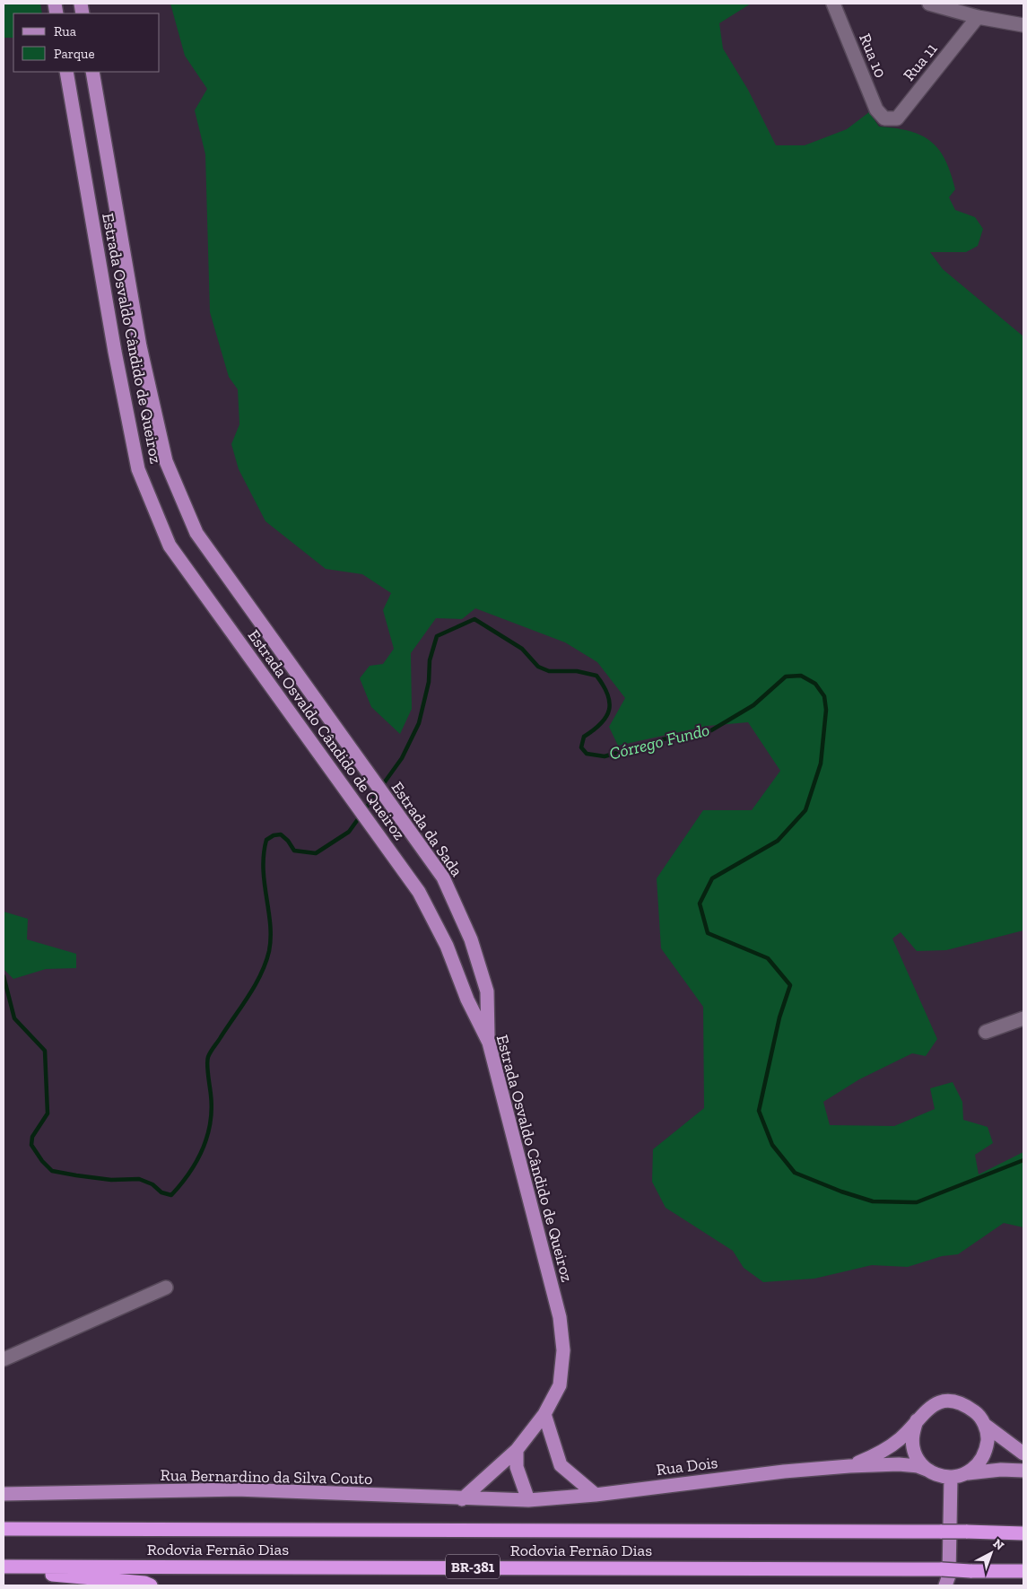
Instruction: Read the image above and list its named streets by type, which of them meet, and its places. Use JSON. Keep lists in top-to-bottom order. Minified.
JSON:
{"streets":{"highway":["Rodovia Fernão Dias","BR-381"],"main road":["Estrada Osvaldo Cândido de Queiroz","Estrada da Sada","Rua Dois","Rua Bernardino da Silva Couto"],"street":["Rua 10","Rua 11"]},"crossings":[["Rua 10","Rua 11"],["Estrada Osvaldo Cândido de Queiroz","Estrada da Sada"],["Estrada Osvaldo Cândido de Queiroz","Rua Bernardino da Silva Couto"],["Rua Dois","Rua Bernardino da Silva Couto"]],"water":["Córrego Fundo"],"legend":["Rua","Parque"],"north":"top right"}
